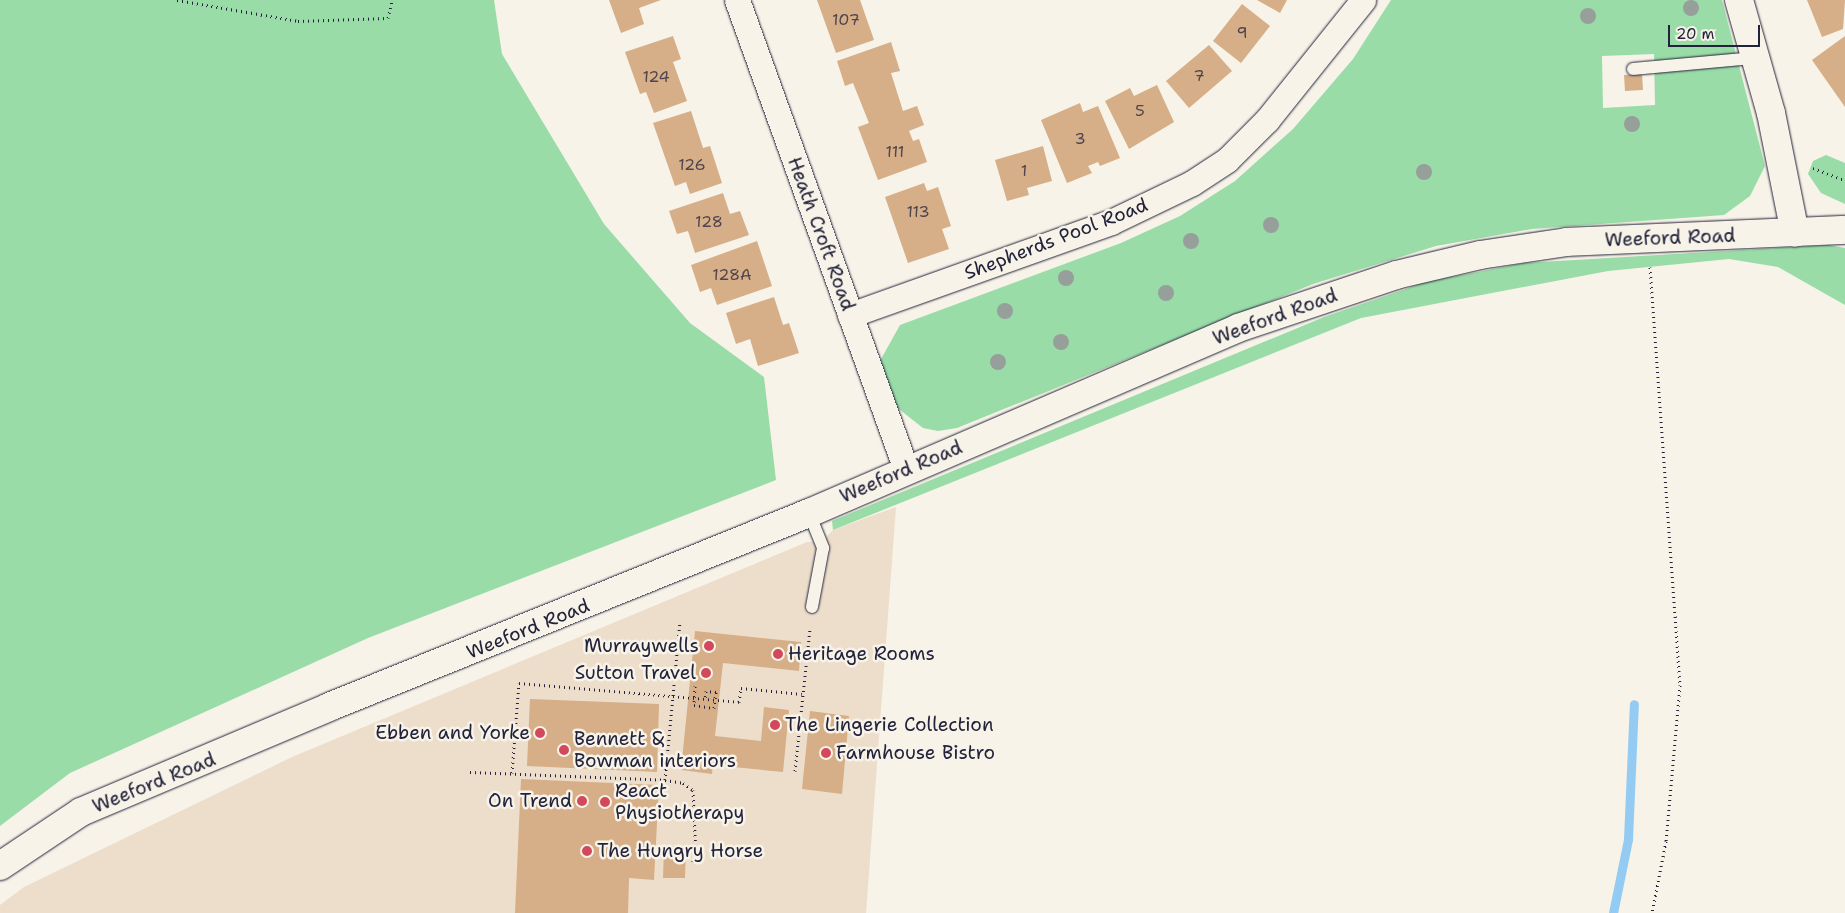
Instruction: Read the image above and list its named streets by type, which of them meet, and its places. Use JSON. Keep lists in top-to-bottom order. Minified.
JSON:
{"streets":{"street":["Heath Croft Road","Weeford Road","Shepherds Pool Road"]},"crossings":[["Heath Croft Road","Weeford Road"],["Heath Croft Road","Shepherds Pool Road"]],"places":["Murraywells","Heritage Rooms","Sutton Travel","The Lingerie Collection","Ebben and Yorke","Bennett & Bowman interiors","Farmhouse Bistro","On Trend","React Physiotherapy","The Hungry Horse"],"house_numbers":["107","9","7","124","5","3","111","126","1","113","128","128A"],"scale_bar":"20 m"}
